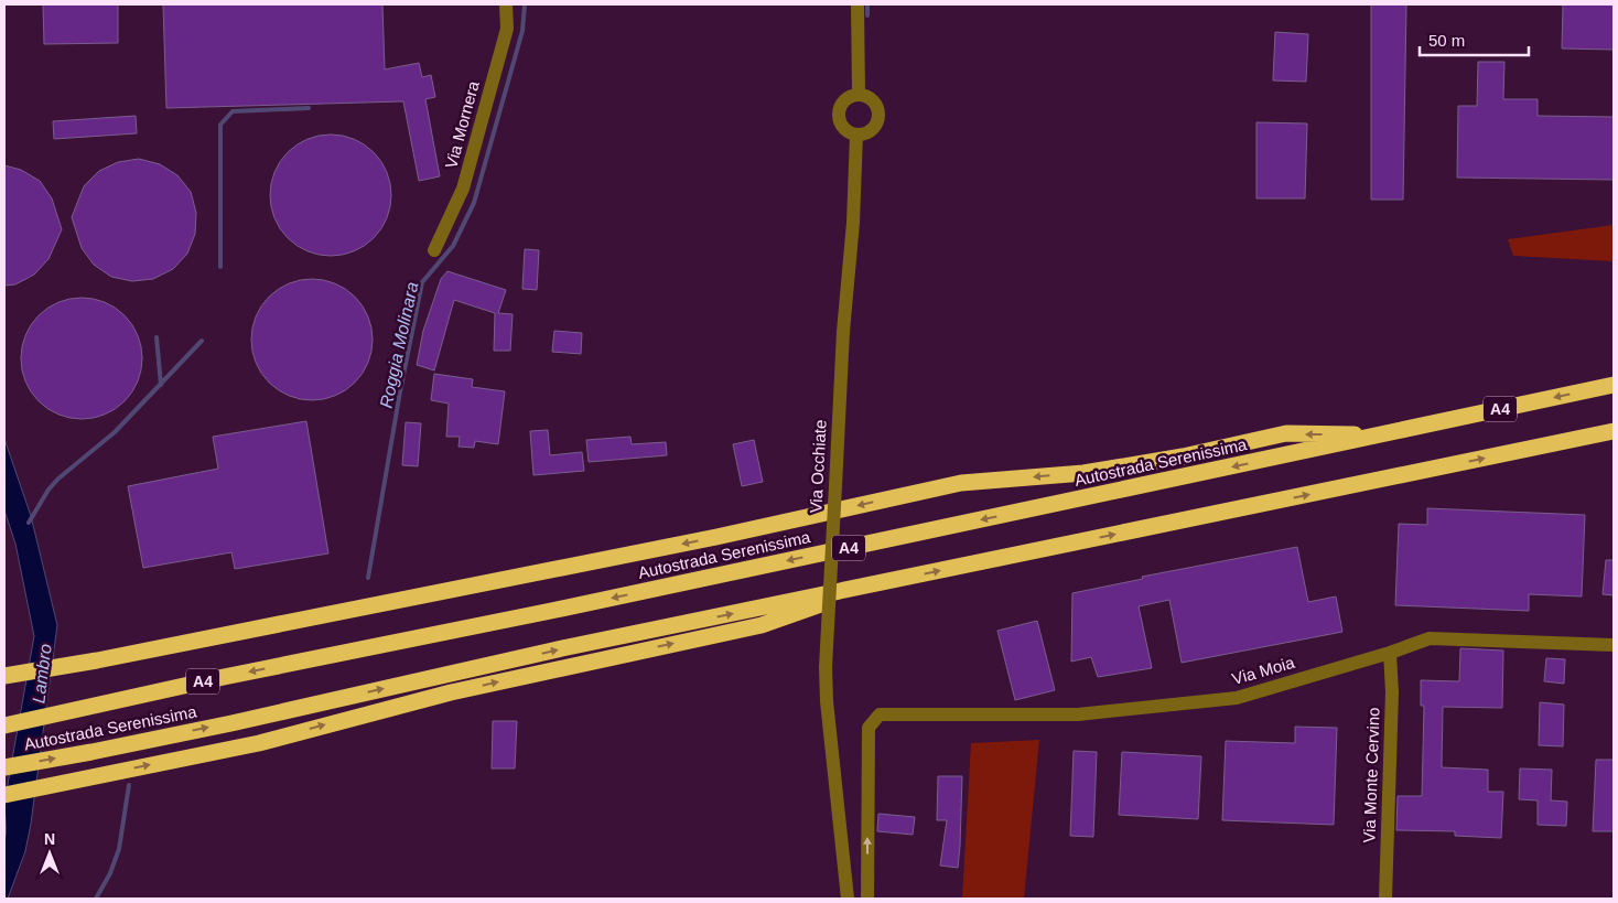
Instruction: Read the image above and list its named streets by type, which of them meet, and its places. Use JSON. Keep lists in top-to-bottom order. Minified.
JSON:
{"streets":{"highway":["A4","Autostrada Serenissima"],"street":["Via Mornera","Via Occhiate","Via Moia","Via Monte Cervino"]},"crossings":[["Via Moia","Via Monte Cervino"]],"one_way":["Via Moia"],"water":["Roggia Molinara","Lambro"],"scale_bar":"50 m","north":"top"}
